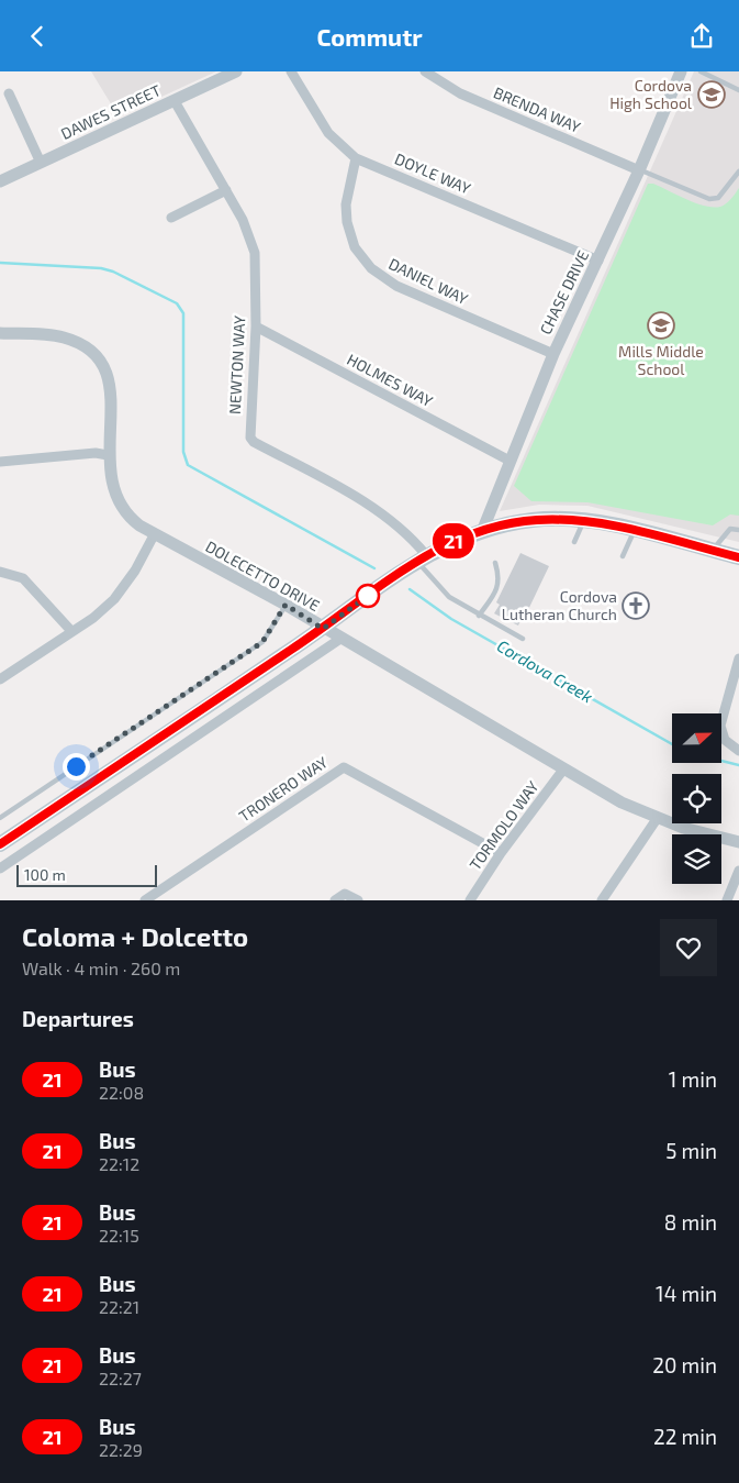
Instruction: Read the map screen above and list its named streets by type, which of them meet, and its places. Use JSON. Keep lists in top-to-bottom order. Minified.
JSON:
{"streets":{"street":["BRENDA WAY","DAWES STREET","DOYLE WAY","DANIEL WAY","CHASE DRIVE","NEWTON WAY","HOLMES WAY","DOLECETTO DRIVE","TRONERO WAY","TORMOLO WAY"]},"crossings":[["BRENDA WAY","CHASE DRIVE"],["DAWES STREET","NEWTON WAY"],["DOYLE WAY","DANIEL WAY"],["DOYLE WAY","CHASE DRIVE"],["DANIEL WAY","CHASE DRIVE"],["CHASE DRIVE","HOLMES WAY"],["NEWTON WAY","HOLMES WAY"],["DOLECETTO DRIVE","TORMOLO WAY"],["TRONERO WAY","TORMOLO WAY"]],"water":["Cordova Creek"],"places":{"school or university":["Cordova High School","Mills Middle School"],"church":["Cordova Lutheran Church"]},"lines":["bus line 21"],"scale_bar":"100 m","north":"right","page":{"header":"Commutr","on_map":"21","scale":"100 m","heading":[["Coloma + Dolcetto","Walk · 4 min · 260 m"],"Departures"],"list":[{"mark":"21","name":"Bus","note":"22:08","value":"1 min"},{"mark":"21","name":"Bus","note":"22:12","value":"5 min"},{"mark":"21","name":"Bus","note":"22:15","value":"8 min"},{"mark":"21","name":"Bus","note":"22:21","value":"14 min"},{"mark":"21","name":"Bus","note":"22:27","value":"20 min"},{"mark":"21","name":"Bus","note":"22:29","value":"22 min"}]}}
